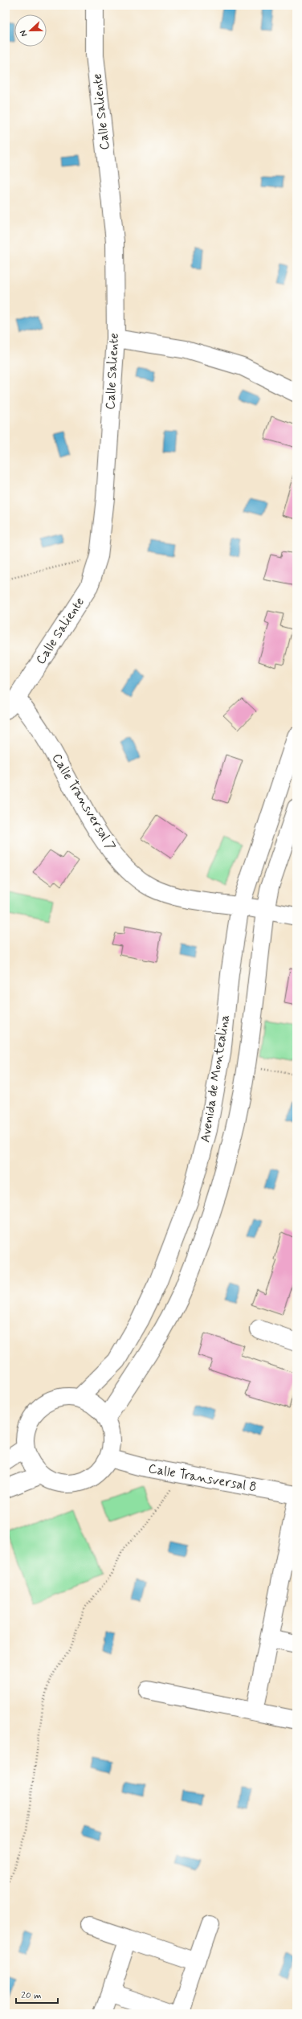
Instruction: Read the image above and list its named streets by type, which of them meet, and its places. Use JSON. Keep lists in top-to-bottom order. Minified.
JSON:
{"streets":{"street":["Calle Saliente","Calle Transversal 7","Avenida de Montealina","Calle Transversal 8"]},"crossings":[["Calle Saliente","Calle Transversal 7"],["Calle Transversal 7","Avenida de Montealina"],["Avenida de Montealina","Calle Transversal 8"]],"scale_bar":"20 m","north":"left"}
